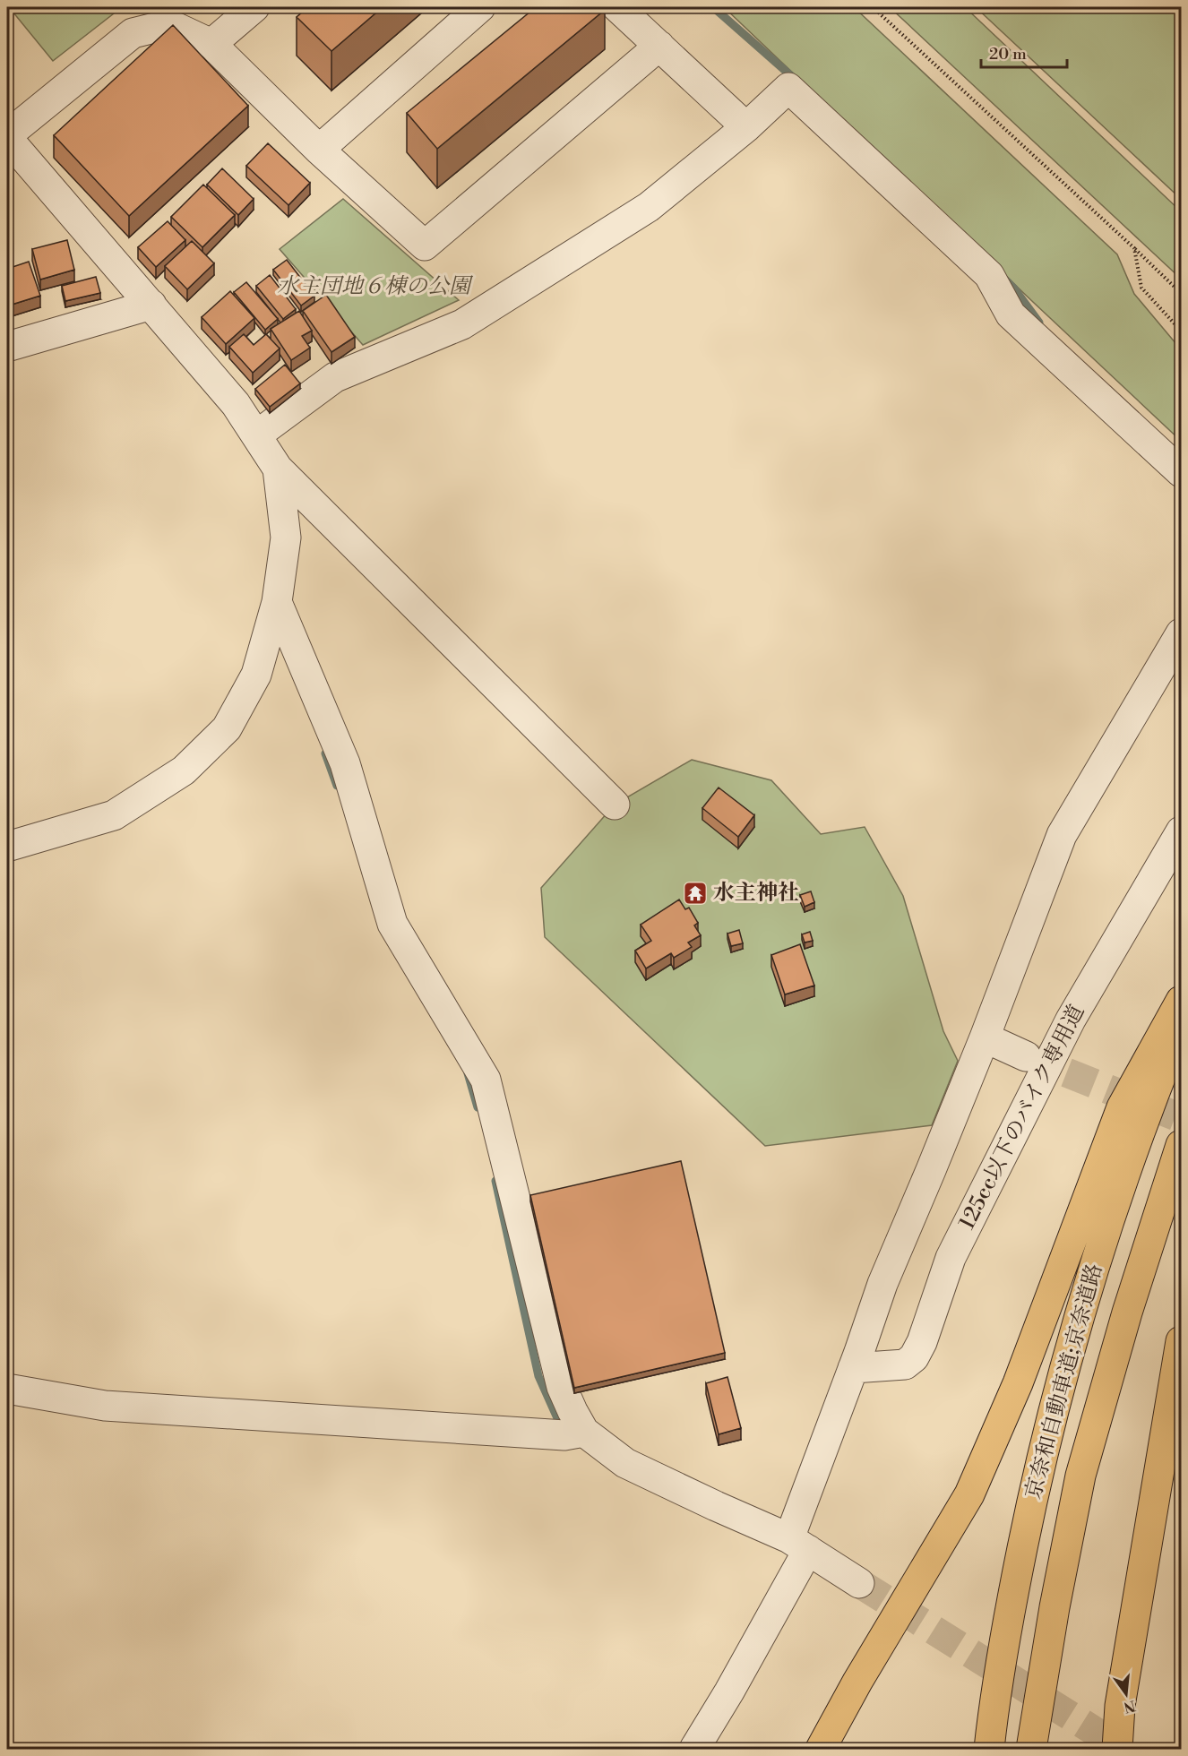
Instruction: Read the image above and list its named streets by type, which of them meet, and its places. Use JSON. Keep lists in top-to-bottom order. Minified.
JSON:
{"streets":{"highway":["京奈和自動車道;京奈道路"],"street":["125cc以下のバイク専用道"]},"parks":["水主団地６棟の公園"],"places":{"temple":["水主神社"]},"scale_bar":"20 m","north":"bottom"}
